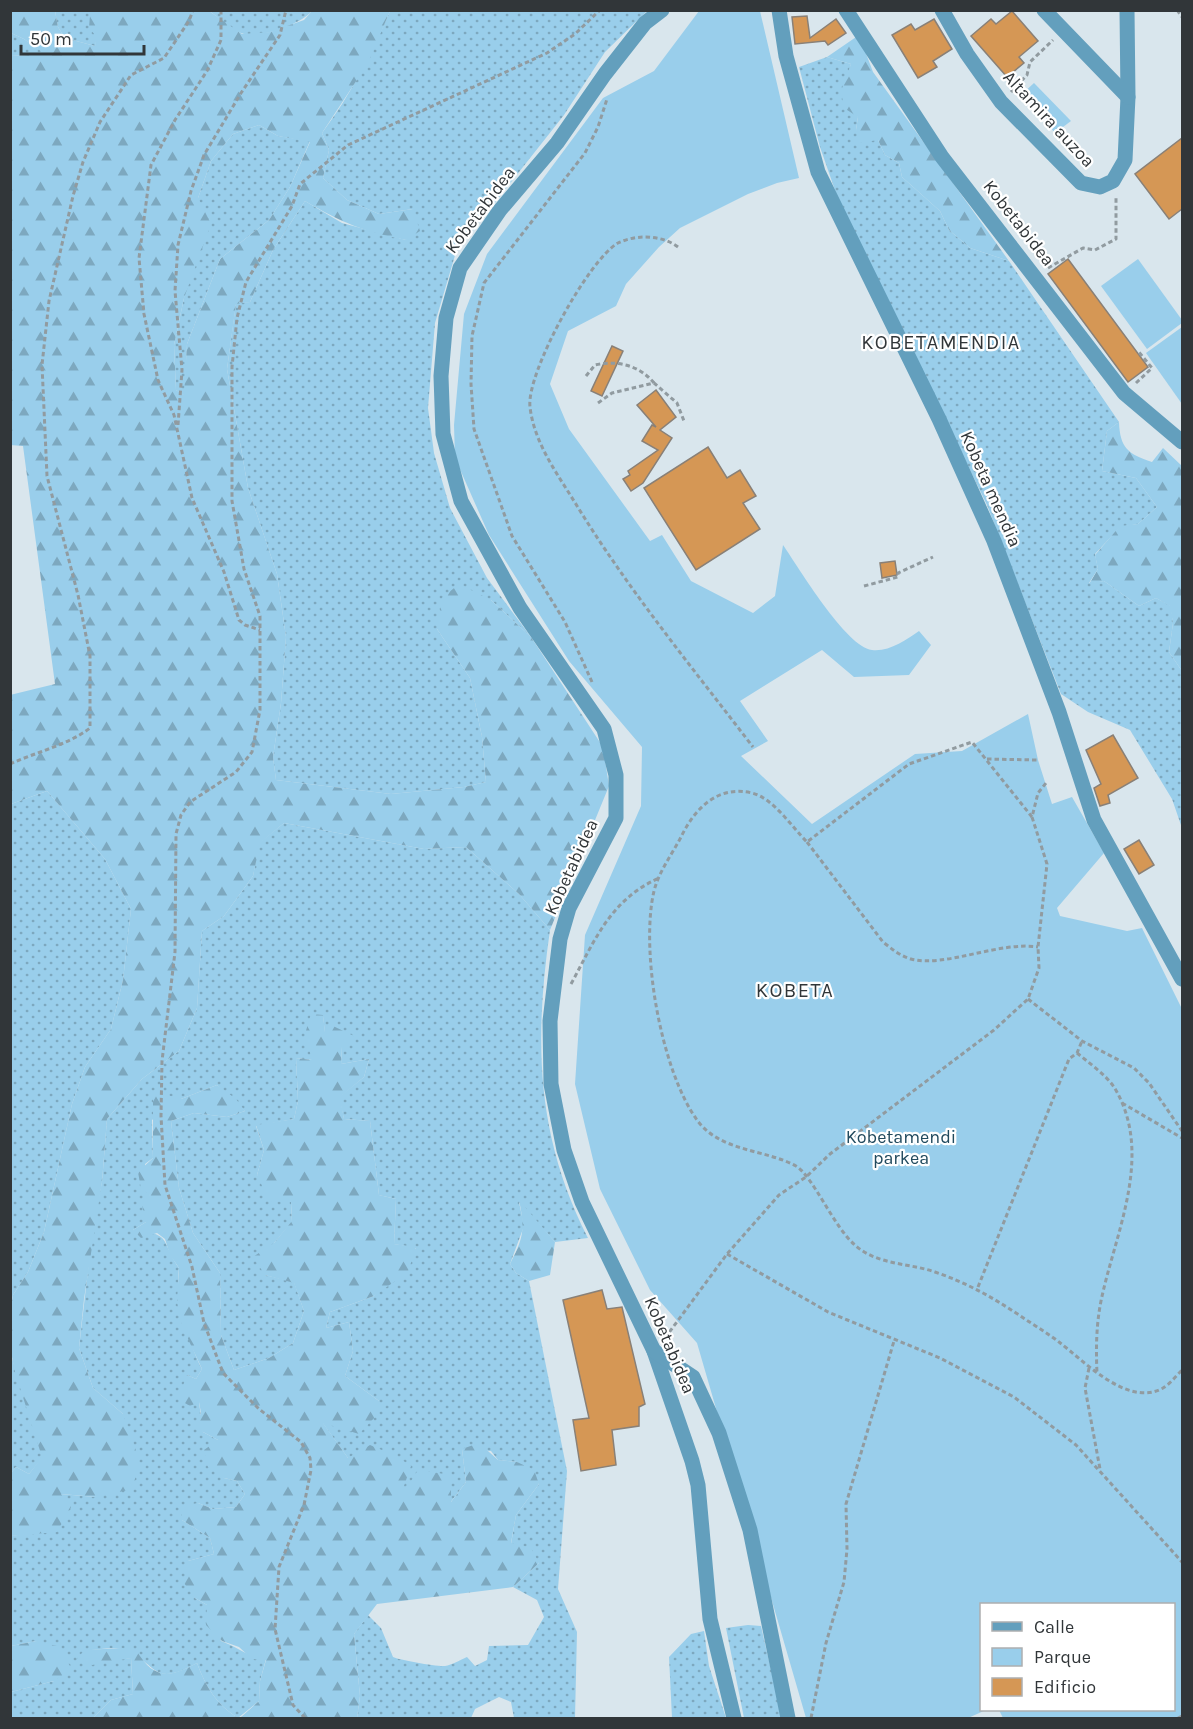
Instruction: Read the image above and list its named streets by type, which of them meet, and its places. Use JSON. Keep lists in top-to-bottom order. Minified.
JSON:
{"streets":{"street":["Altamira auzoa","Kobetabidea","Kobeta mendia"]},"districts":["KOBETAMENDIA","KOBETA"],"parks":["Kobetamendi parkea"],"legend":["Calle","Parque","Edificio"],"scale_bar":"50 m"}
